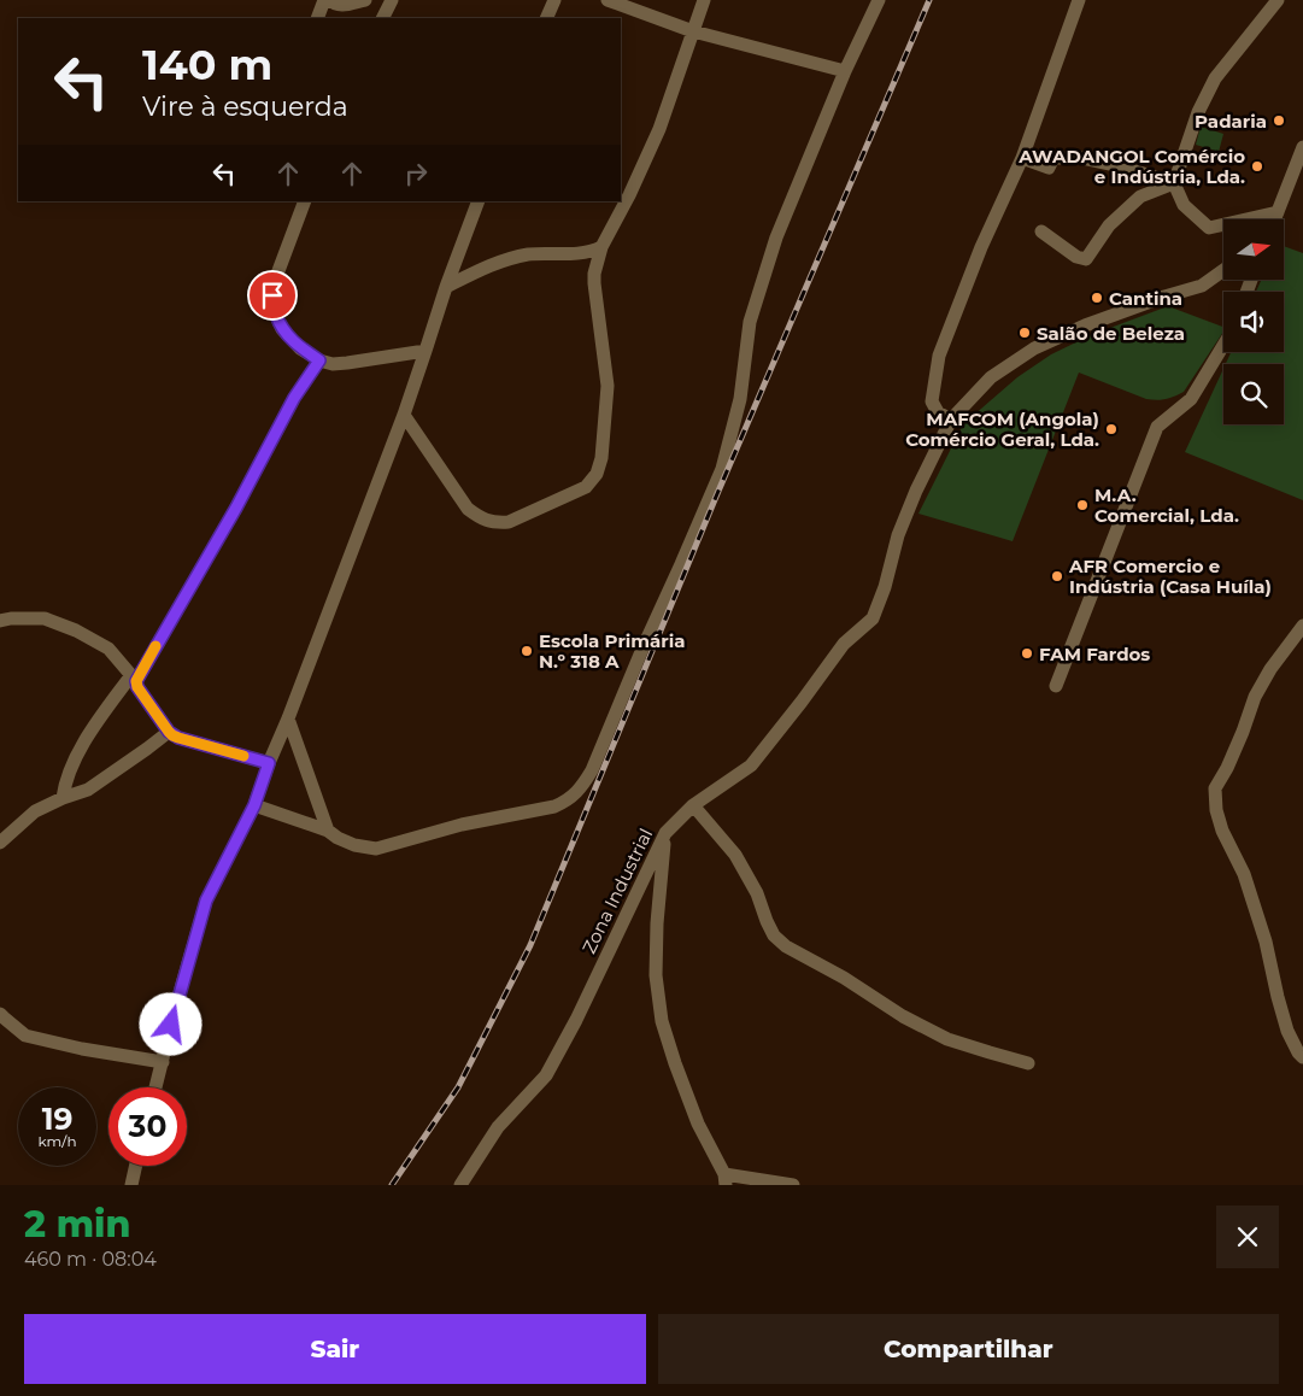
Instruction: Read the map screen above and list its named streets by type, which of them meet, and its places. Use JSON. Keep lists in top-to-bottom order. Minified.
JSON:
{"streets":{"street":["Zona Industrial"]},"places":["Padaria","AWADANGOL Comércio e Indústria, Lda.","Cantina","Salão de Beleza","MAFCOM (Angola) Comércio Geral, Lda.","M.A. Comercial, Lda.","AFR Comercio e Indústria (Casa Huíla)","Escola Primária N.º 318 A","FAM Fardos"],"north":"right","page":{"turn":["140 m","Vire à esquerda"],"speed":"19 km/h","limit":"30","heading":["2 min","460 m · 08:04"],"buttons":["Sair","Compartilhar"]}}
